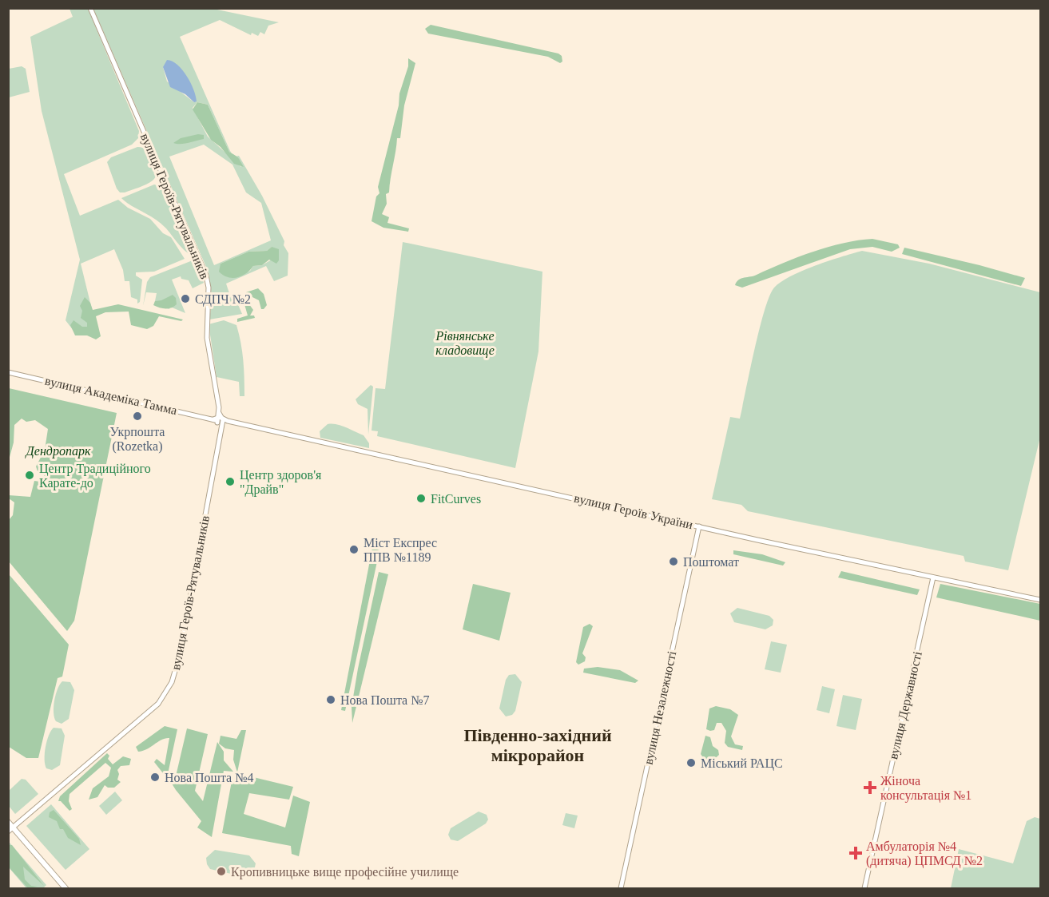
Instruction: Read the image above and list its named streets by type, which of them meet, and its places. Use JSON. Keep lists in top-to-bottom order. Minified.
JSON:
{"streets":{"main road":["вулиця Героїв-Рятувальників","вулиця Академіка Тамма","вулиця Героїв України","вулиця Державності","вулиця Незалежності"]},"crossings":[["вулиця Героїв-Рятувальників","вулиця Академіка Тамма"],["вулиця Героїв-Рятувальників","вулиця Героїв України"],["вулиця Академіка Тамма","вулиця Героїв України"],["вулиця Героїв України","вулиця Державності"],["вулиця Героїв України","вулиця Незалежності"]],"districts":["Південно-західний мікрорайон"],"parks":["Рівнянське кладовище","Дендропарк"],"places":{"other":["СДПЧ №2","Укрпошта (Rozetka)","Центр Традиційного Карате-до","Центр здоров'я \"Драйв\"","FitCurves","Міст Експрес ППВ №1189","Поштомат","Нова Пошта №7","Міський РАЦС","Нова Пошта №4","Кропивницьке вище професійне училище"],"health":["Жіноча консультація №1","Амбулаторія №4 (дитяча) ЦПМСД №2"]}}
